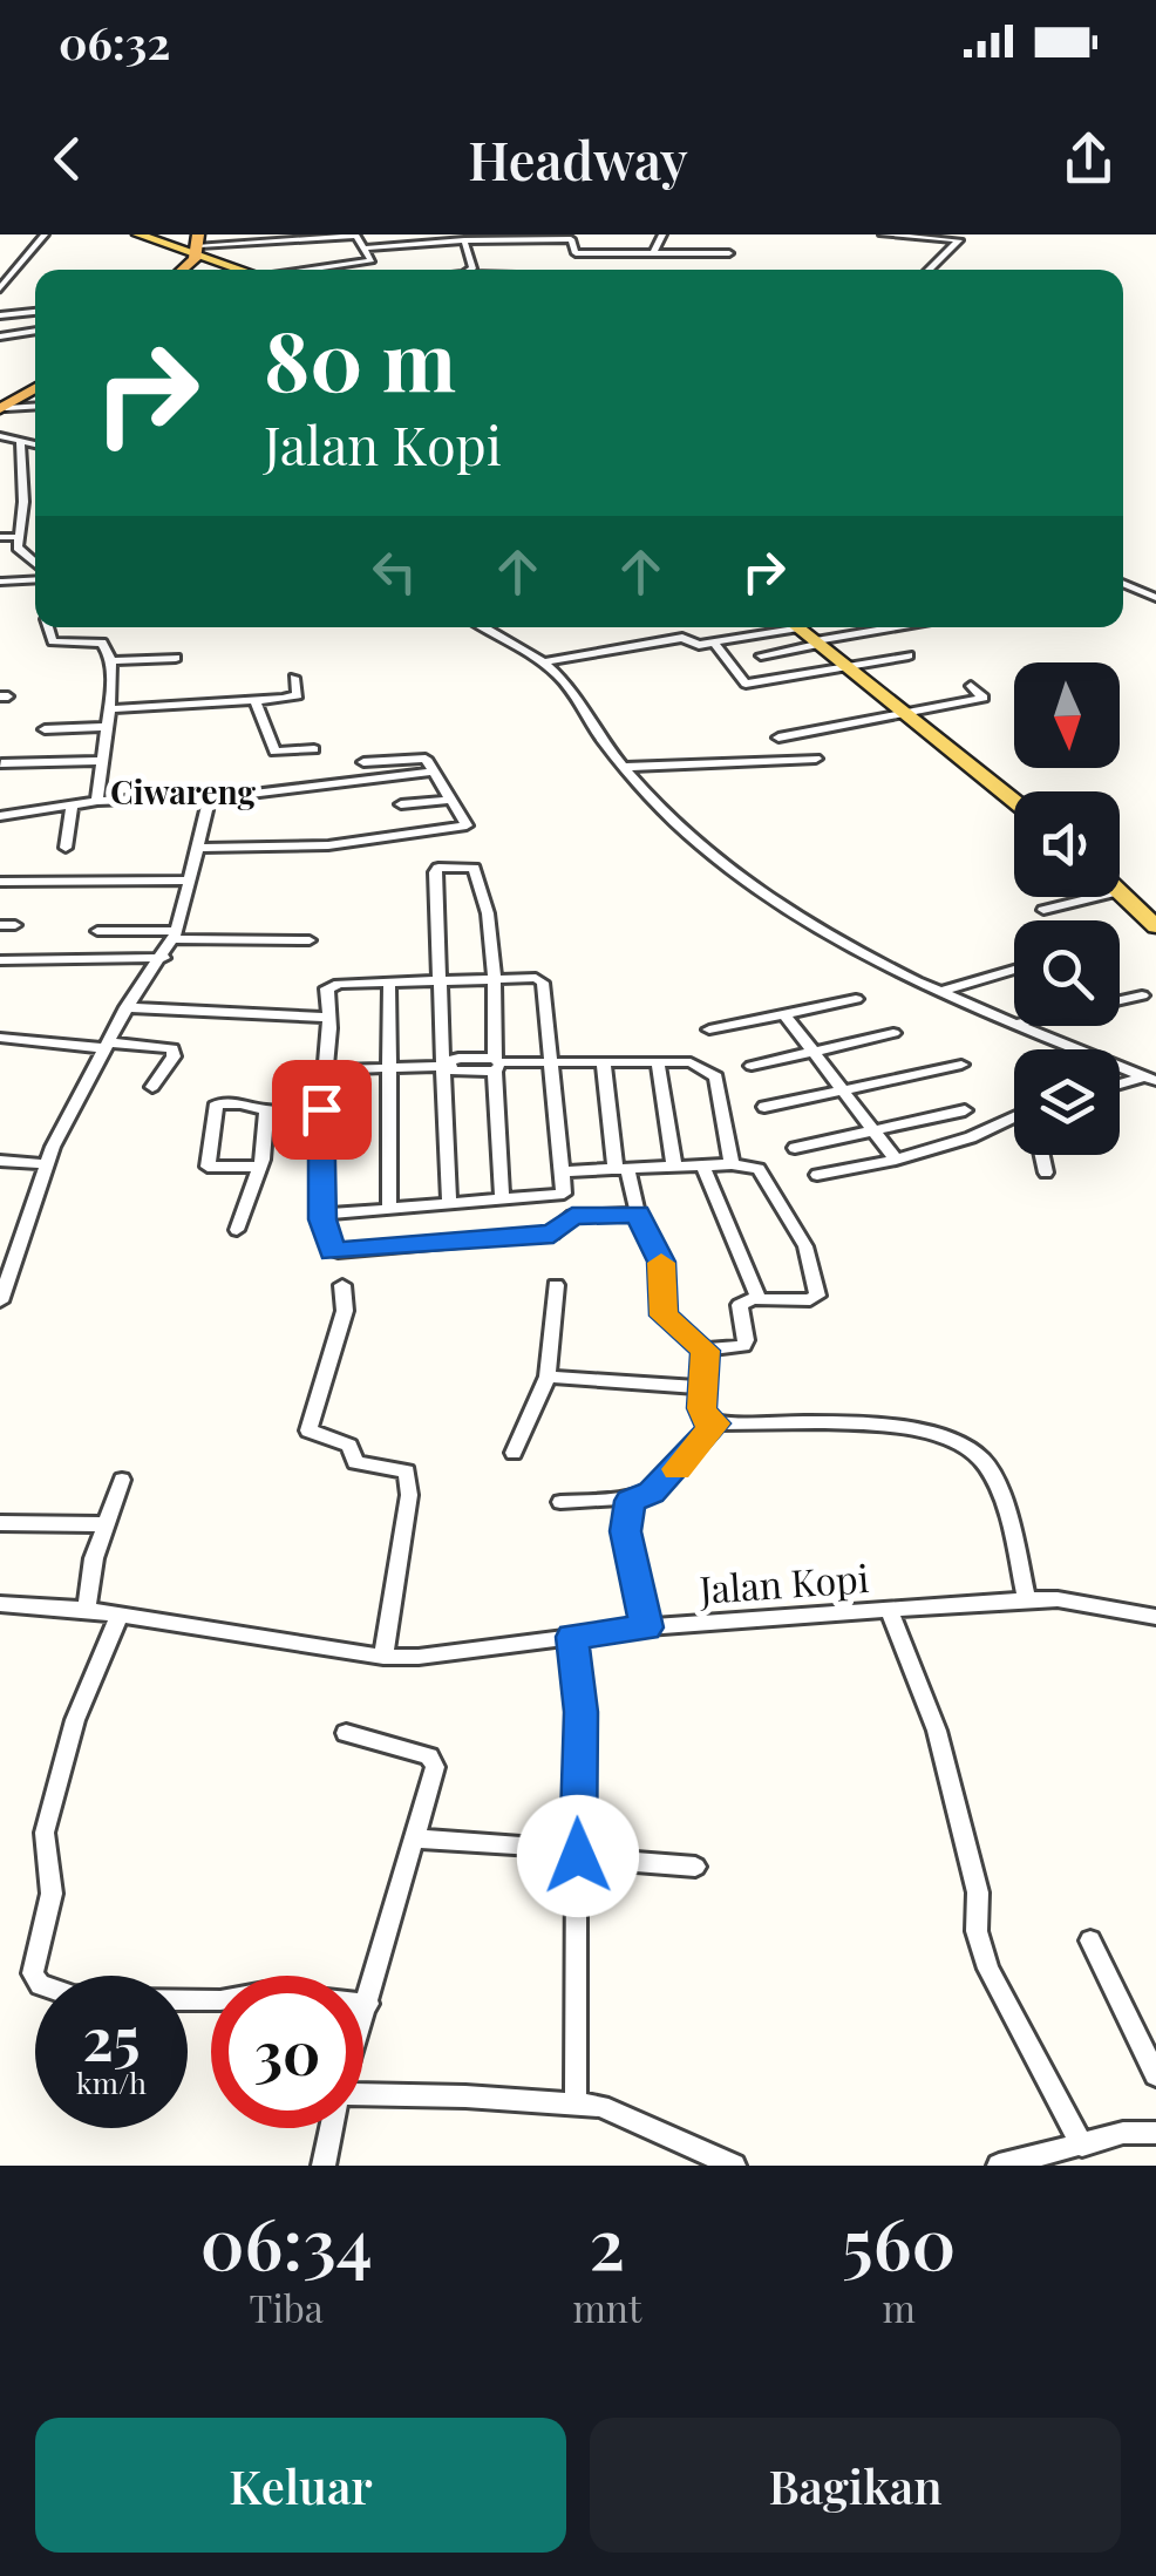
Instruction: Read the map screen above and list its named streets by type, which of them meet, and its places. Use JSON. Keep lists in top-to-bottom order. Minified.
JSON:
{"streets":{"street":["Jalan Kopi"]},"districts":["Ciwareng"],"north":"bottom","page":{"status":"06:32","header":"Headway","turn":["80 m","Jalan Kopi"],"speed":"25 km/h","limit":"30","eta":["06:34","Tiba","2","mnt","560","m"],"buttons":["Keluar","Bagikan"]}}
